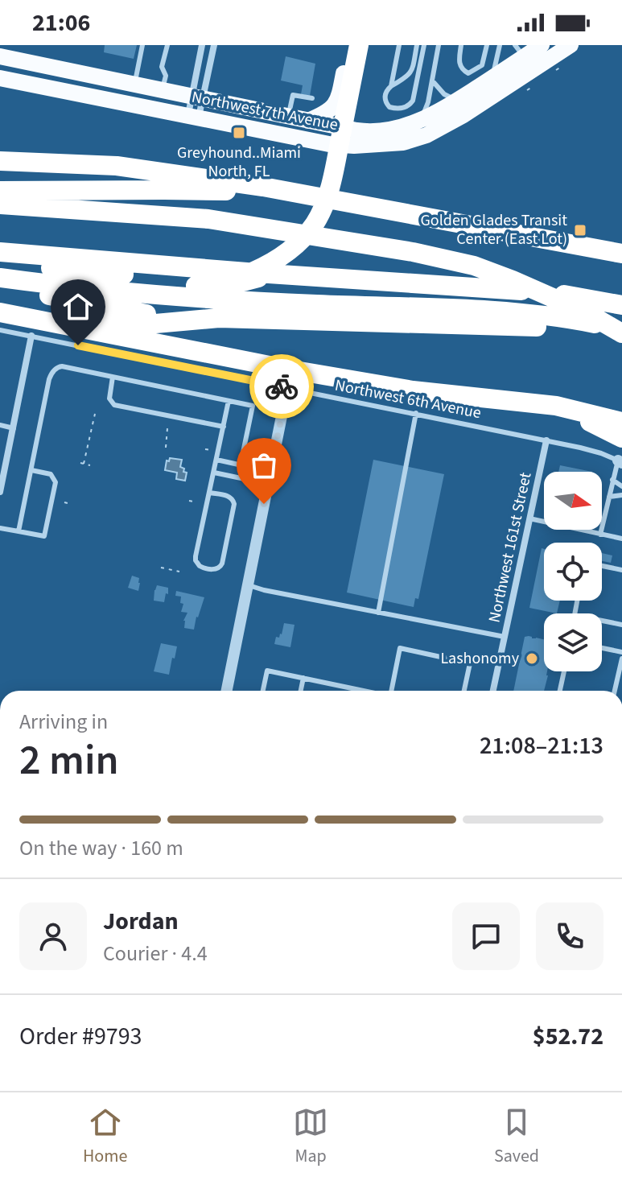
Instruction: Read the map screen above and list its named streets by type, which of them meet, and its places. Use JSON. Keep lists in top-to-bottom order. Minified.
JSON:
{"streets":{"main road":["Northwest 7th Avenue"],"street":["Northwest 161st Street"],"lane":["Northwest 6th Avenue"]},"crossings":[["Northwest 6th Avenue","Northwest 161st Street"]],"places":{"transit":["Greyhound..Miami North, FL","Golden Glades Transit Center (East Lot)"],"other":["Lashonomy"]},"north":"right","page":{"status":"21:06","heading":["2 min","Arriving in","21:08–21:13"],"panel":["Jordan","Courier · 4.4","Order #9793","$52.72"],"bar":"On the way · 160 m","tabs":["Home","Map","Saved"]}}
